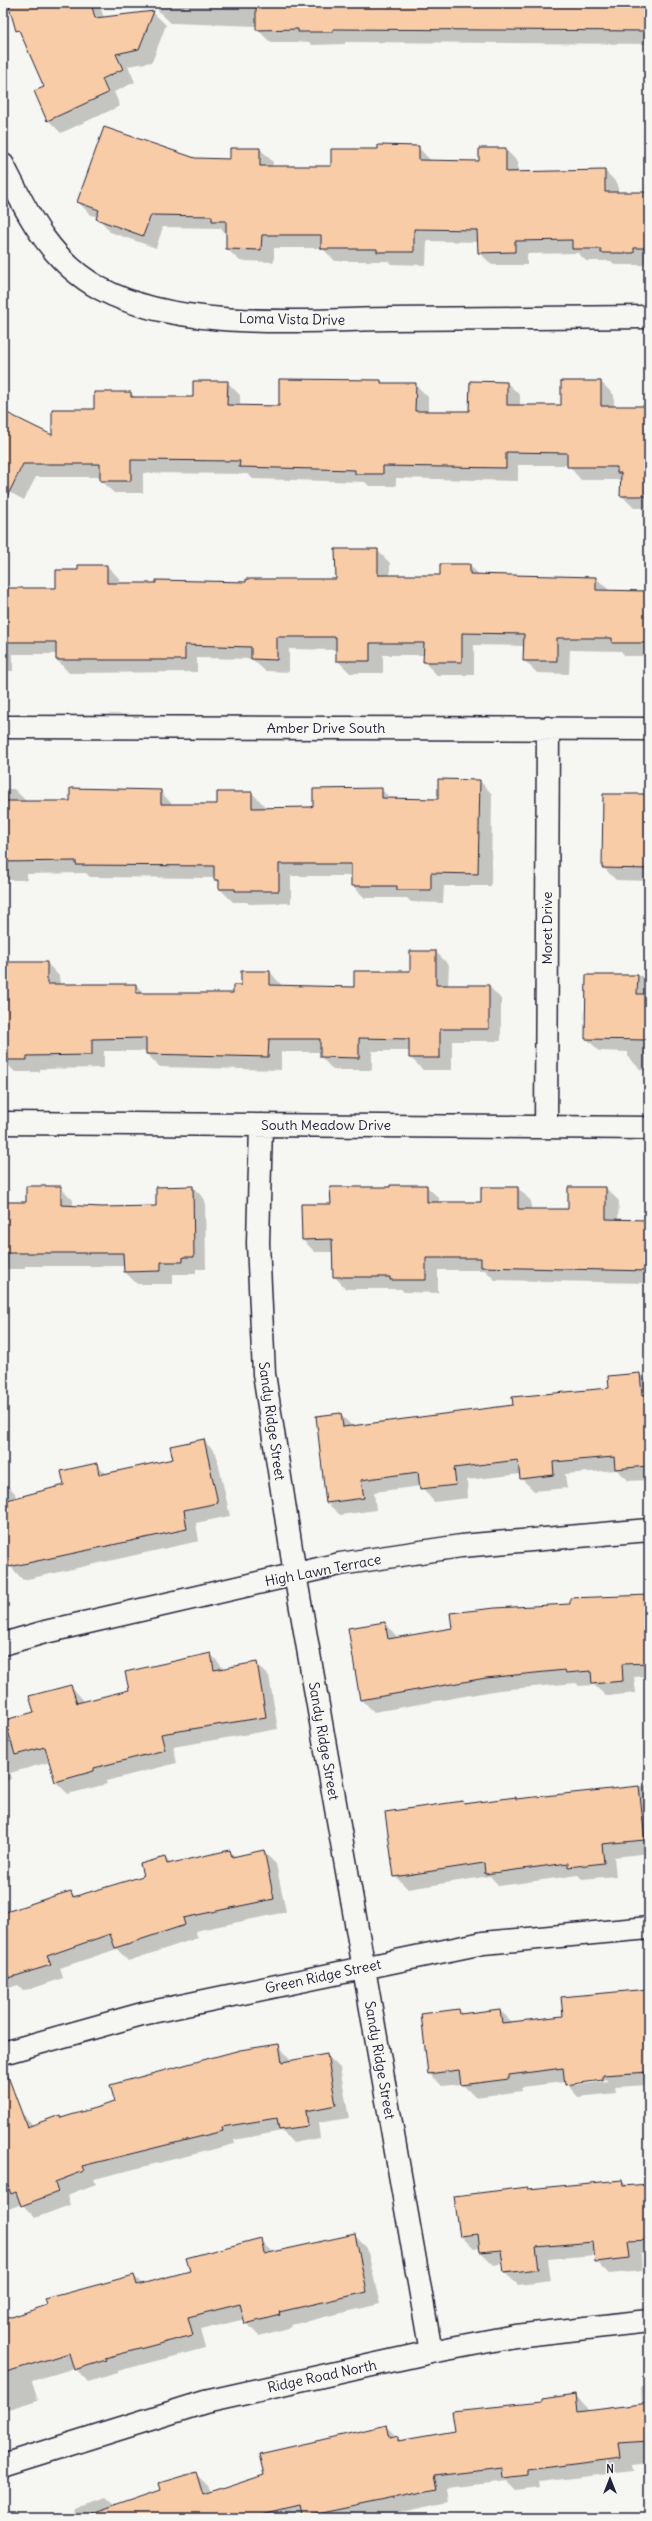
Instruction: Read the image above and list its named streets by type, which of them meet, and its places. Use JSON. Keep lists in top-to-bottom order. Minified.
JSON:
{"streets":{"street":["Loma Vista Drive","Amber Drive South","Moret Drive","South Meadow Drive","Sandy Ridge Street","High Lawn Terrace","Green Ridge Street","Ridge Road North"]},"crossings":[["Amber Drive South","Moret Drive"],["Moret Drive","South Meadow Drive"],["South Meadow Drive","Sandy Ridge Street"],["Sandy Ridge Street","High Lawn Terrace"],["Sandy Ridge Street","Green Ridge Street"],["Sandy Ridge Street","Ridge Road North"]],"north":"top"}
